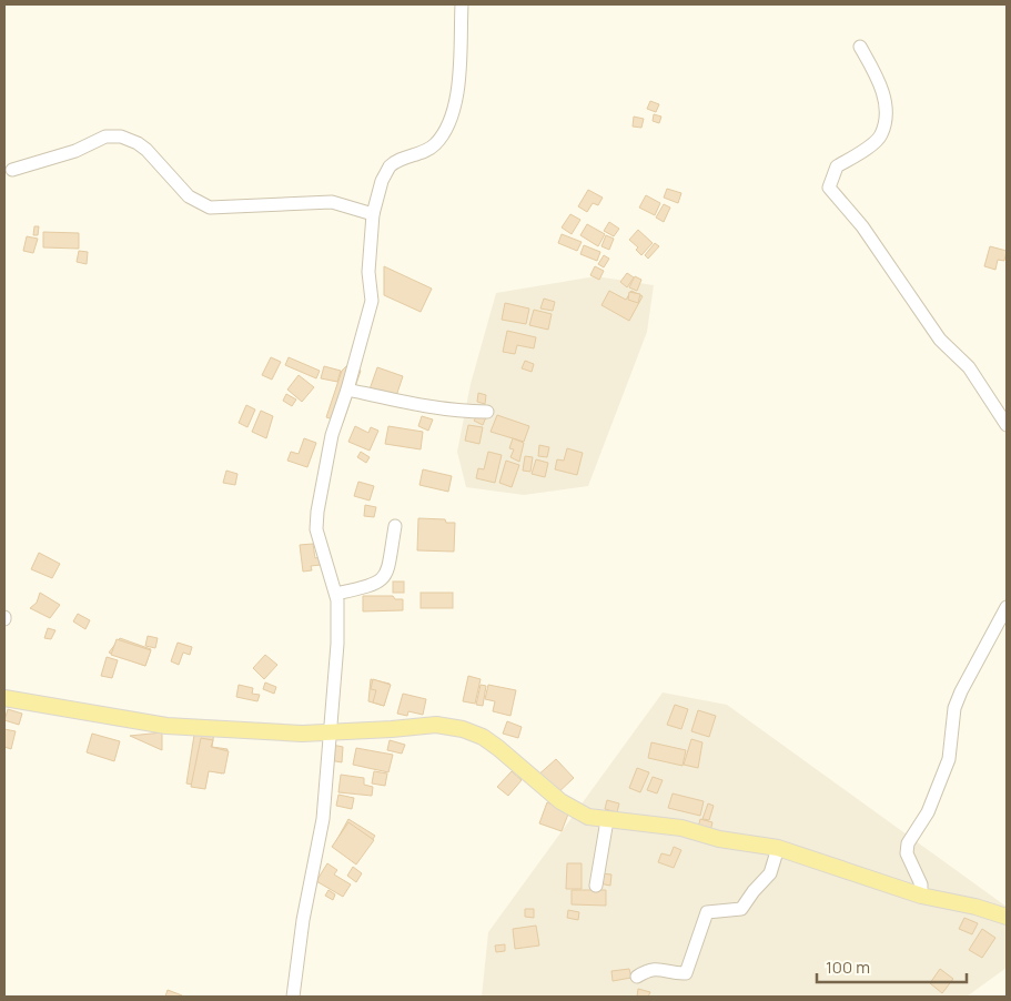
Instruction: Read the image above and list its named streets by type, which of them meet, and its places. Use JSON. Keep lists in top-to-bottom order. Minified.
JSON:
{"scale_bar":"100 m"}
